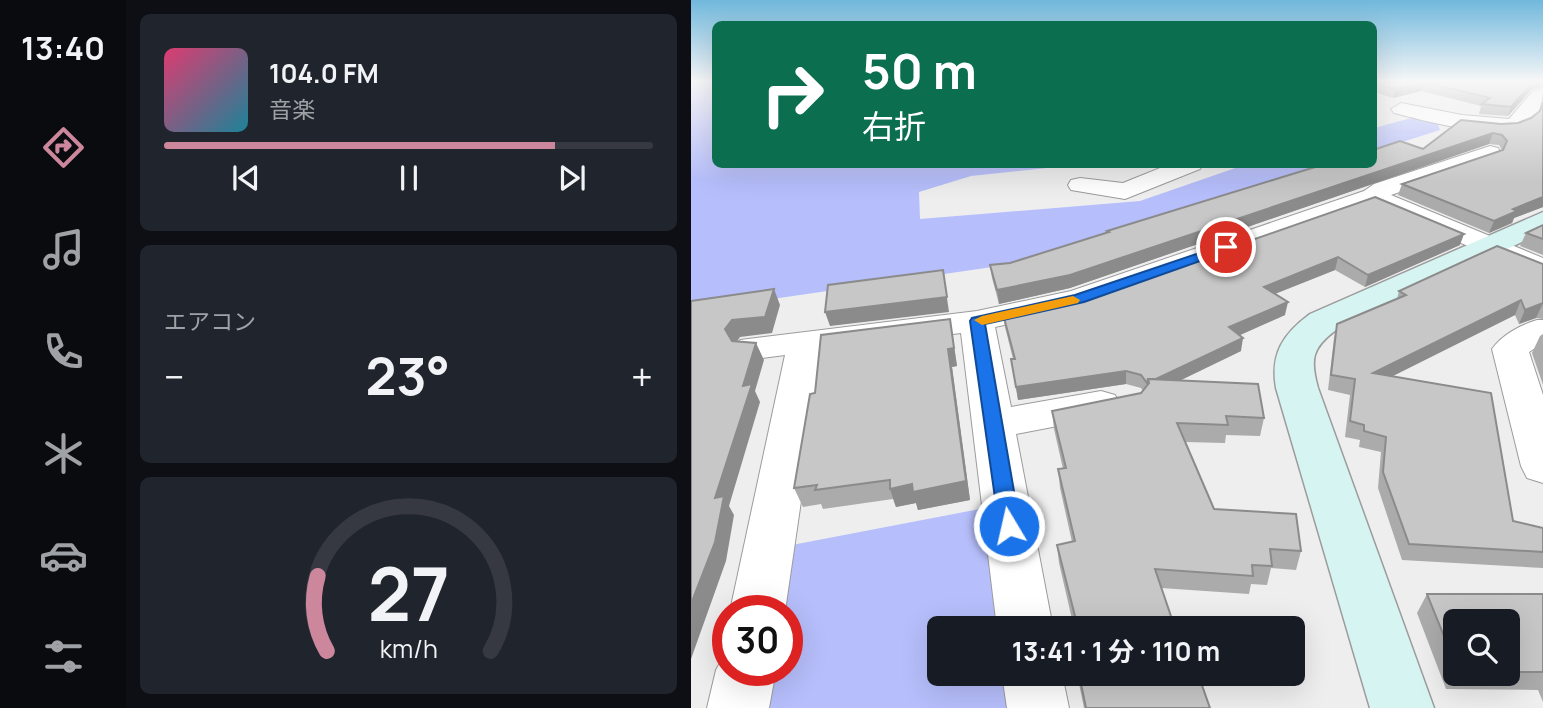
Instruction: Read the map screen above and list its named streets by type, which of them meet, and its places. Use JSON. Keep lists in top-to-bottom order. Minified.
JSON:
{"page":{"tabs":"13:40","turn":["50 m","右折"],"song":["104.0 FM","音楽"],"tile":"エアコン","heat":["−","23°","+"],"limit":"30","trip":"13:41 · 1 分 · 110 m","gauge":["27","km/h"]}}
